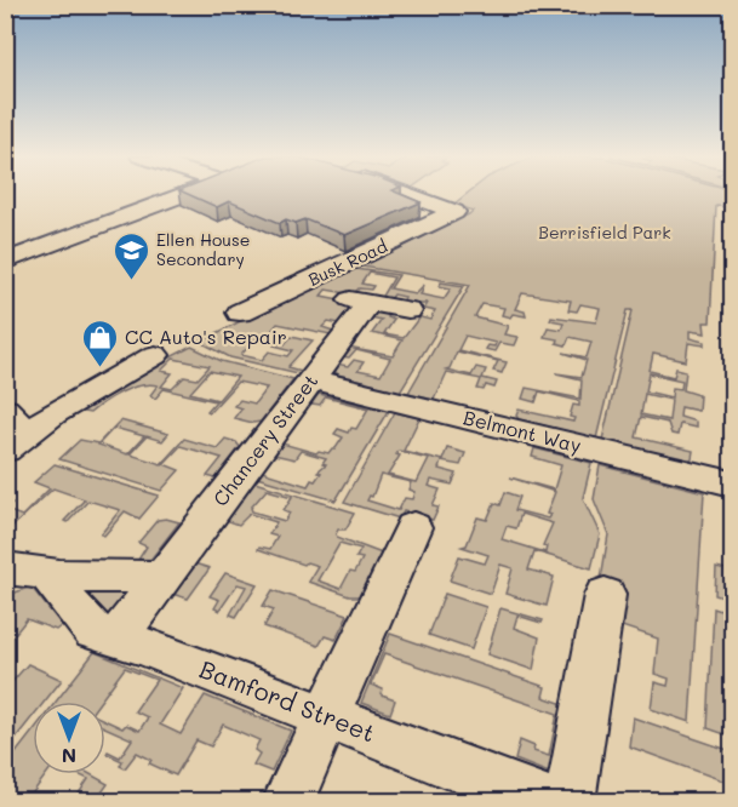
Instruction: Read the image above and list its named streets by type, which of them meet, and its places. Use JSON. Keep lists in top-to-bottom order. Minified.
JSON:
{"streets":{"street":["Busk Road","Belmont Way","Chancery Street","Bamford Street"]},"crossings":[["Belmont Way","Chancery Street"],["Chancery Street","Bamford Street"]],"parks":["Berrisfield Park"],"places":{"school or university":["Ellen House Secondary"],"shop":["CC Auto's Repair"]},"north":"bottom"}
